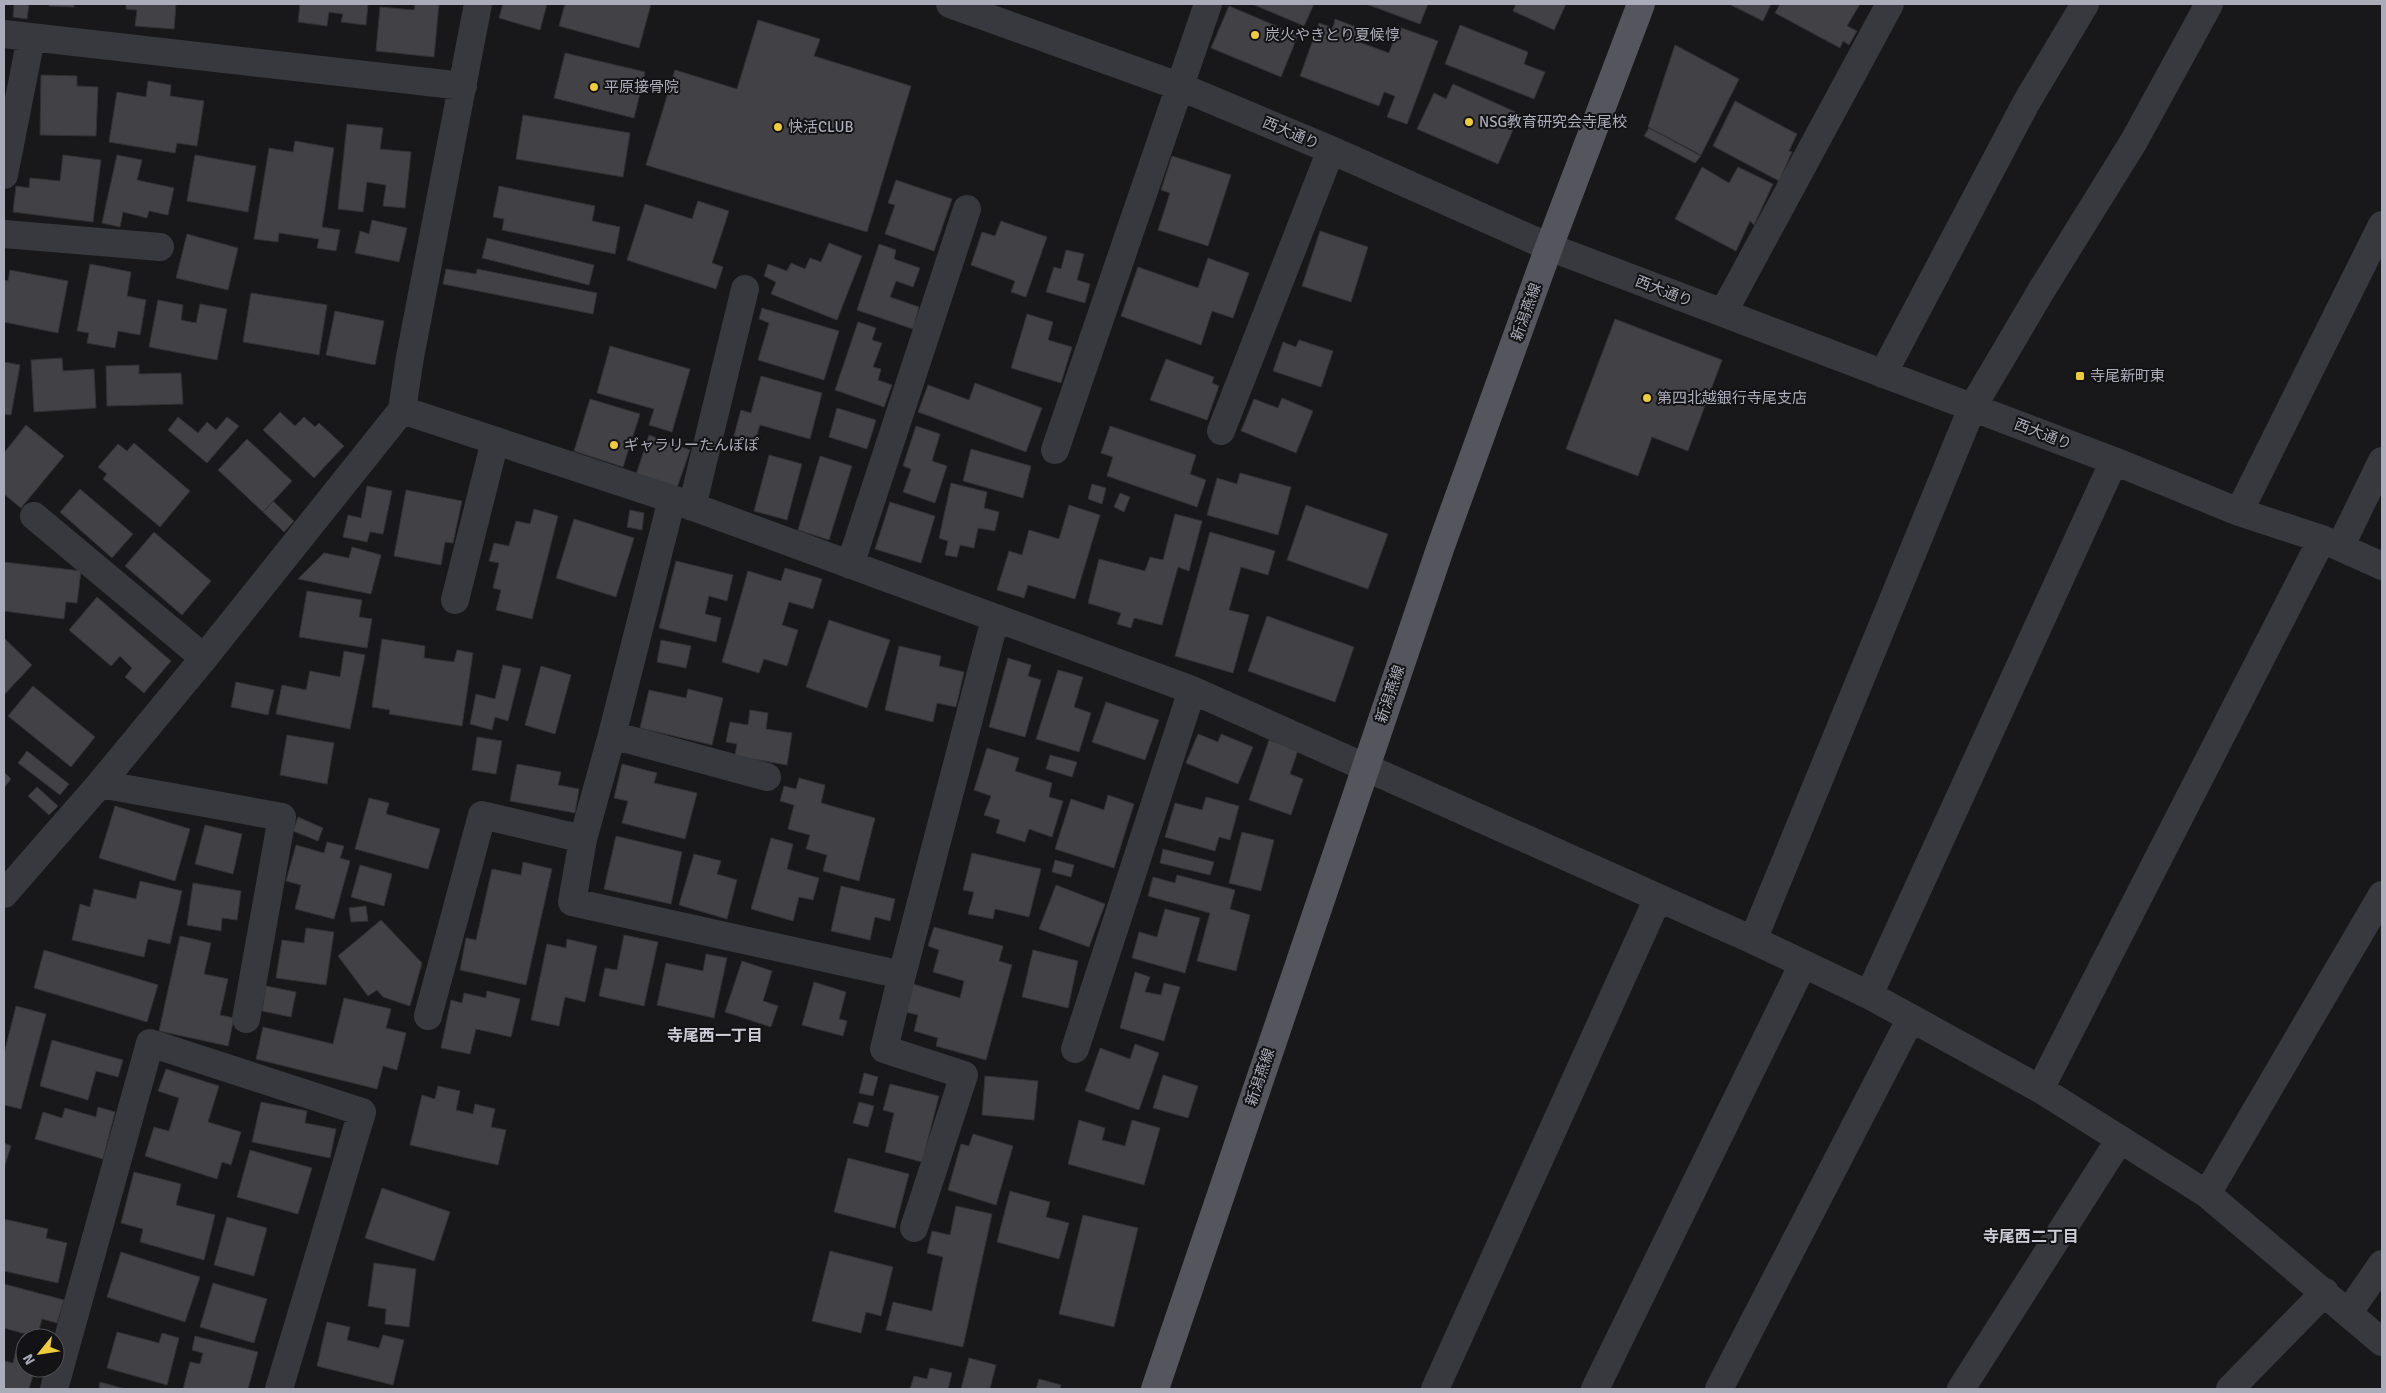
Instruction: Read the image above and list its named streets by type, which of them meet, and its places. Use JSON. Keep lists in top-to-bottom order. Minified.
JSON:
{"streets":{"main road":["新潟燕線"],"street":["西大通り"]},"crossings":[["西大通り","新潟燕線"]],"districts":["寺尾西一丁目","寺尾西二丁目"],"places":{"other":["炭火やきとり夏候惇","平原接骨院","NSG教育研究会寺尾校","快活CLUB","第四北越銀行寺尾支店","ギャラリーたんぽぽ"],"transit":["寺尾新町東"]},"north":"bottom left"}
